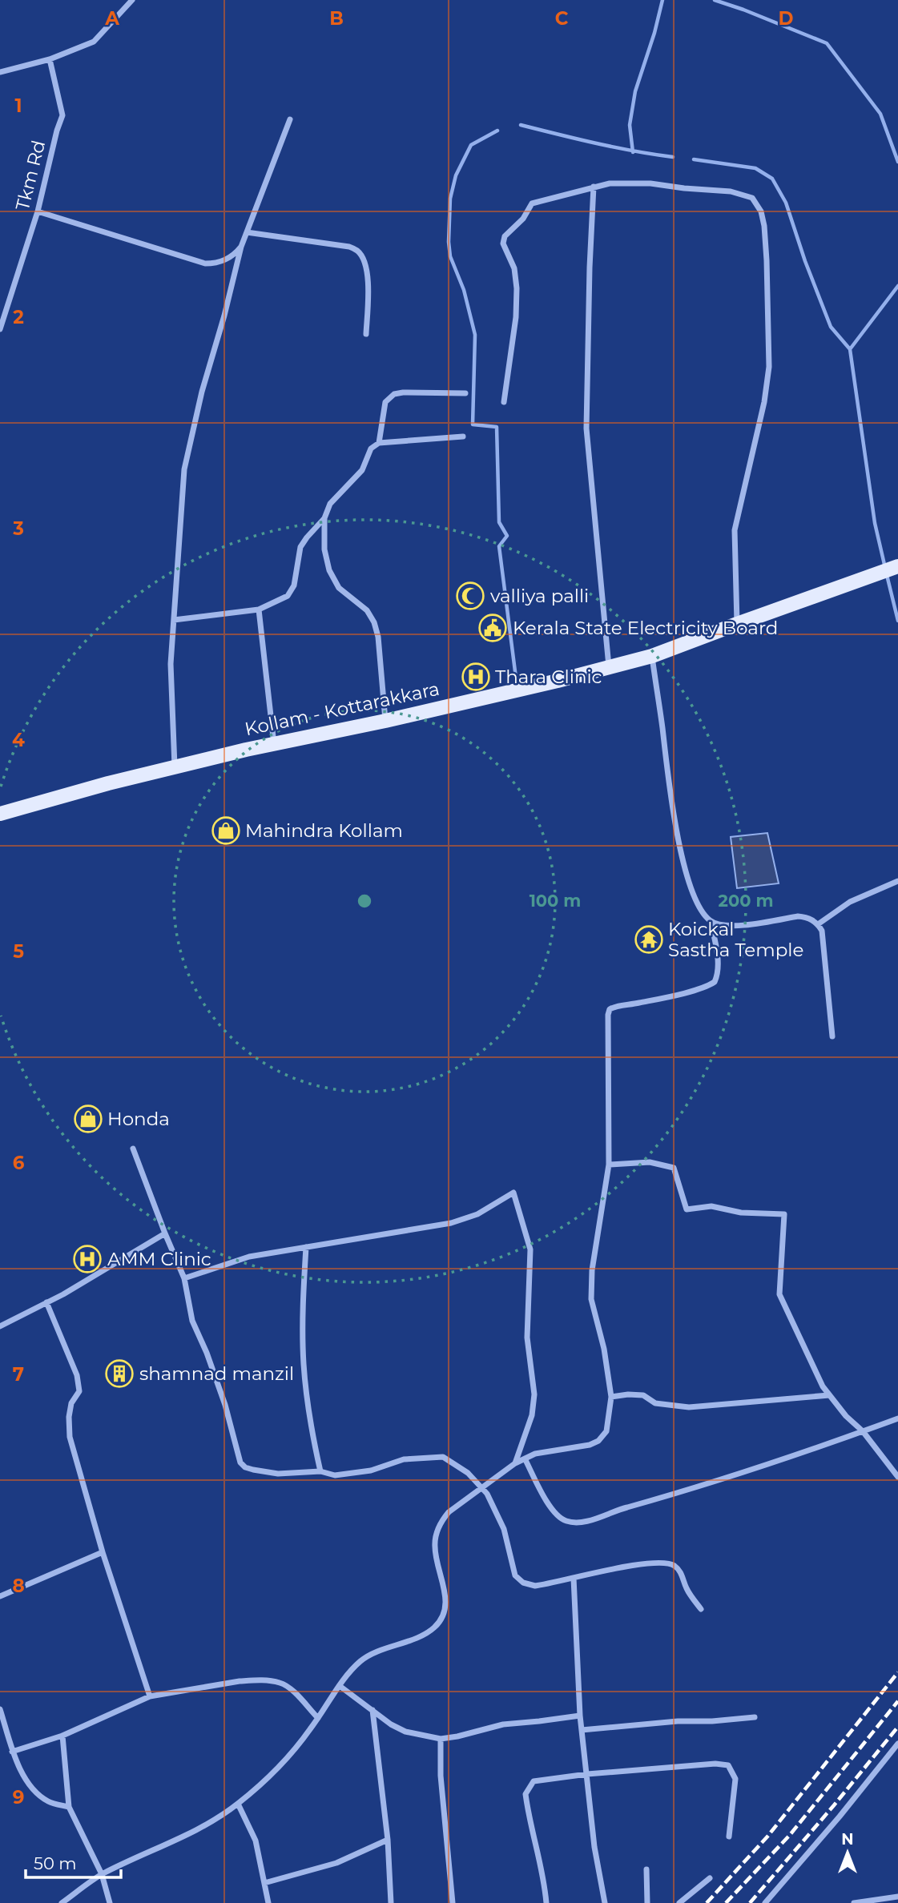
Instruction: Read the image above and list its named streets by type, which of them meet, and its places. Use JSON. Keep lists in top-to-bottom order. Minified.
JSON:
{"streets":{"main road":["Kollam - Kottarakkara"],"street":["Tkm Rd"]},"places":{"mosque":["valliya palli"],"public building":["Kerala State Electricity Board"],"hospital":["Thara Clinic","AMM Clinic"],"shop":["Mahindra Kollam","Honda"],"temple":["Koickal Sastha Temple"],"building":["shamnad manzil"]},"scale_bar":"50 m","north":"top","grid":{"columns":["A","B","C","D"],"rows":["1","2","3","4","5","6","7","8","9"]},"rings":["100 m","200 m"]}
